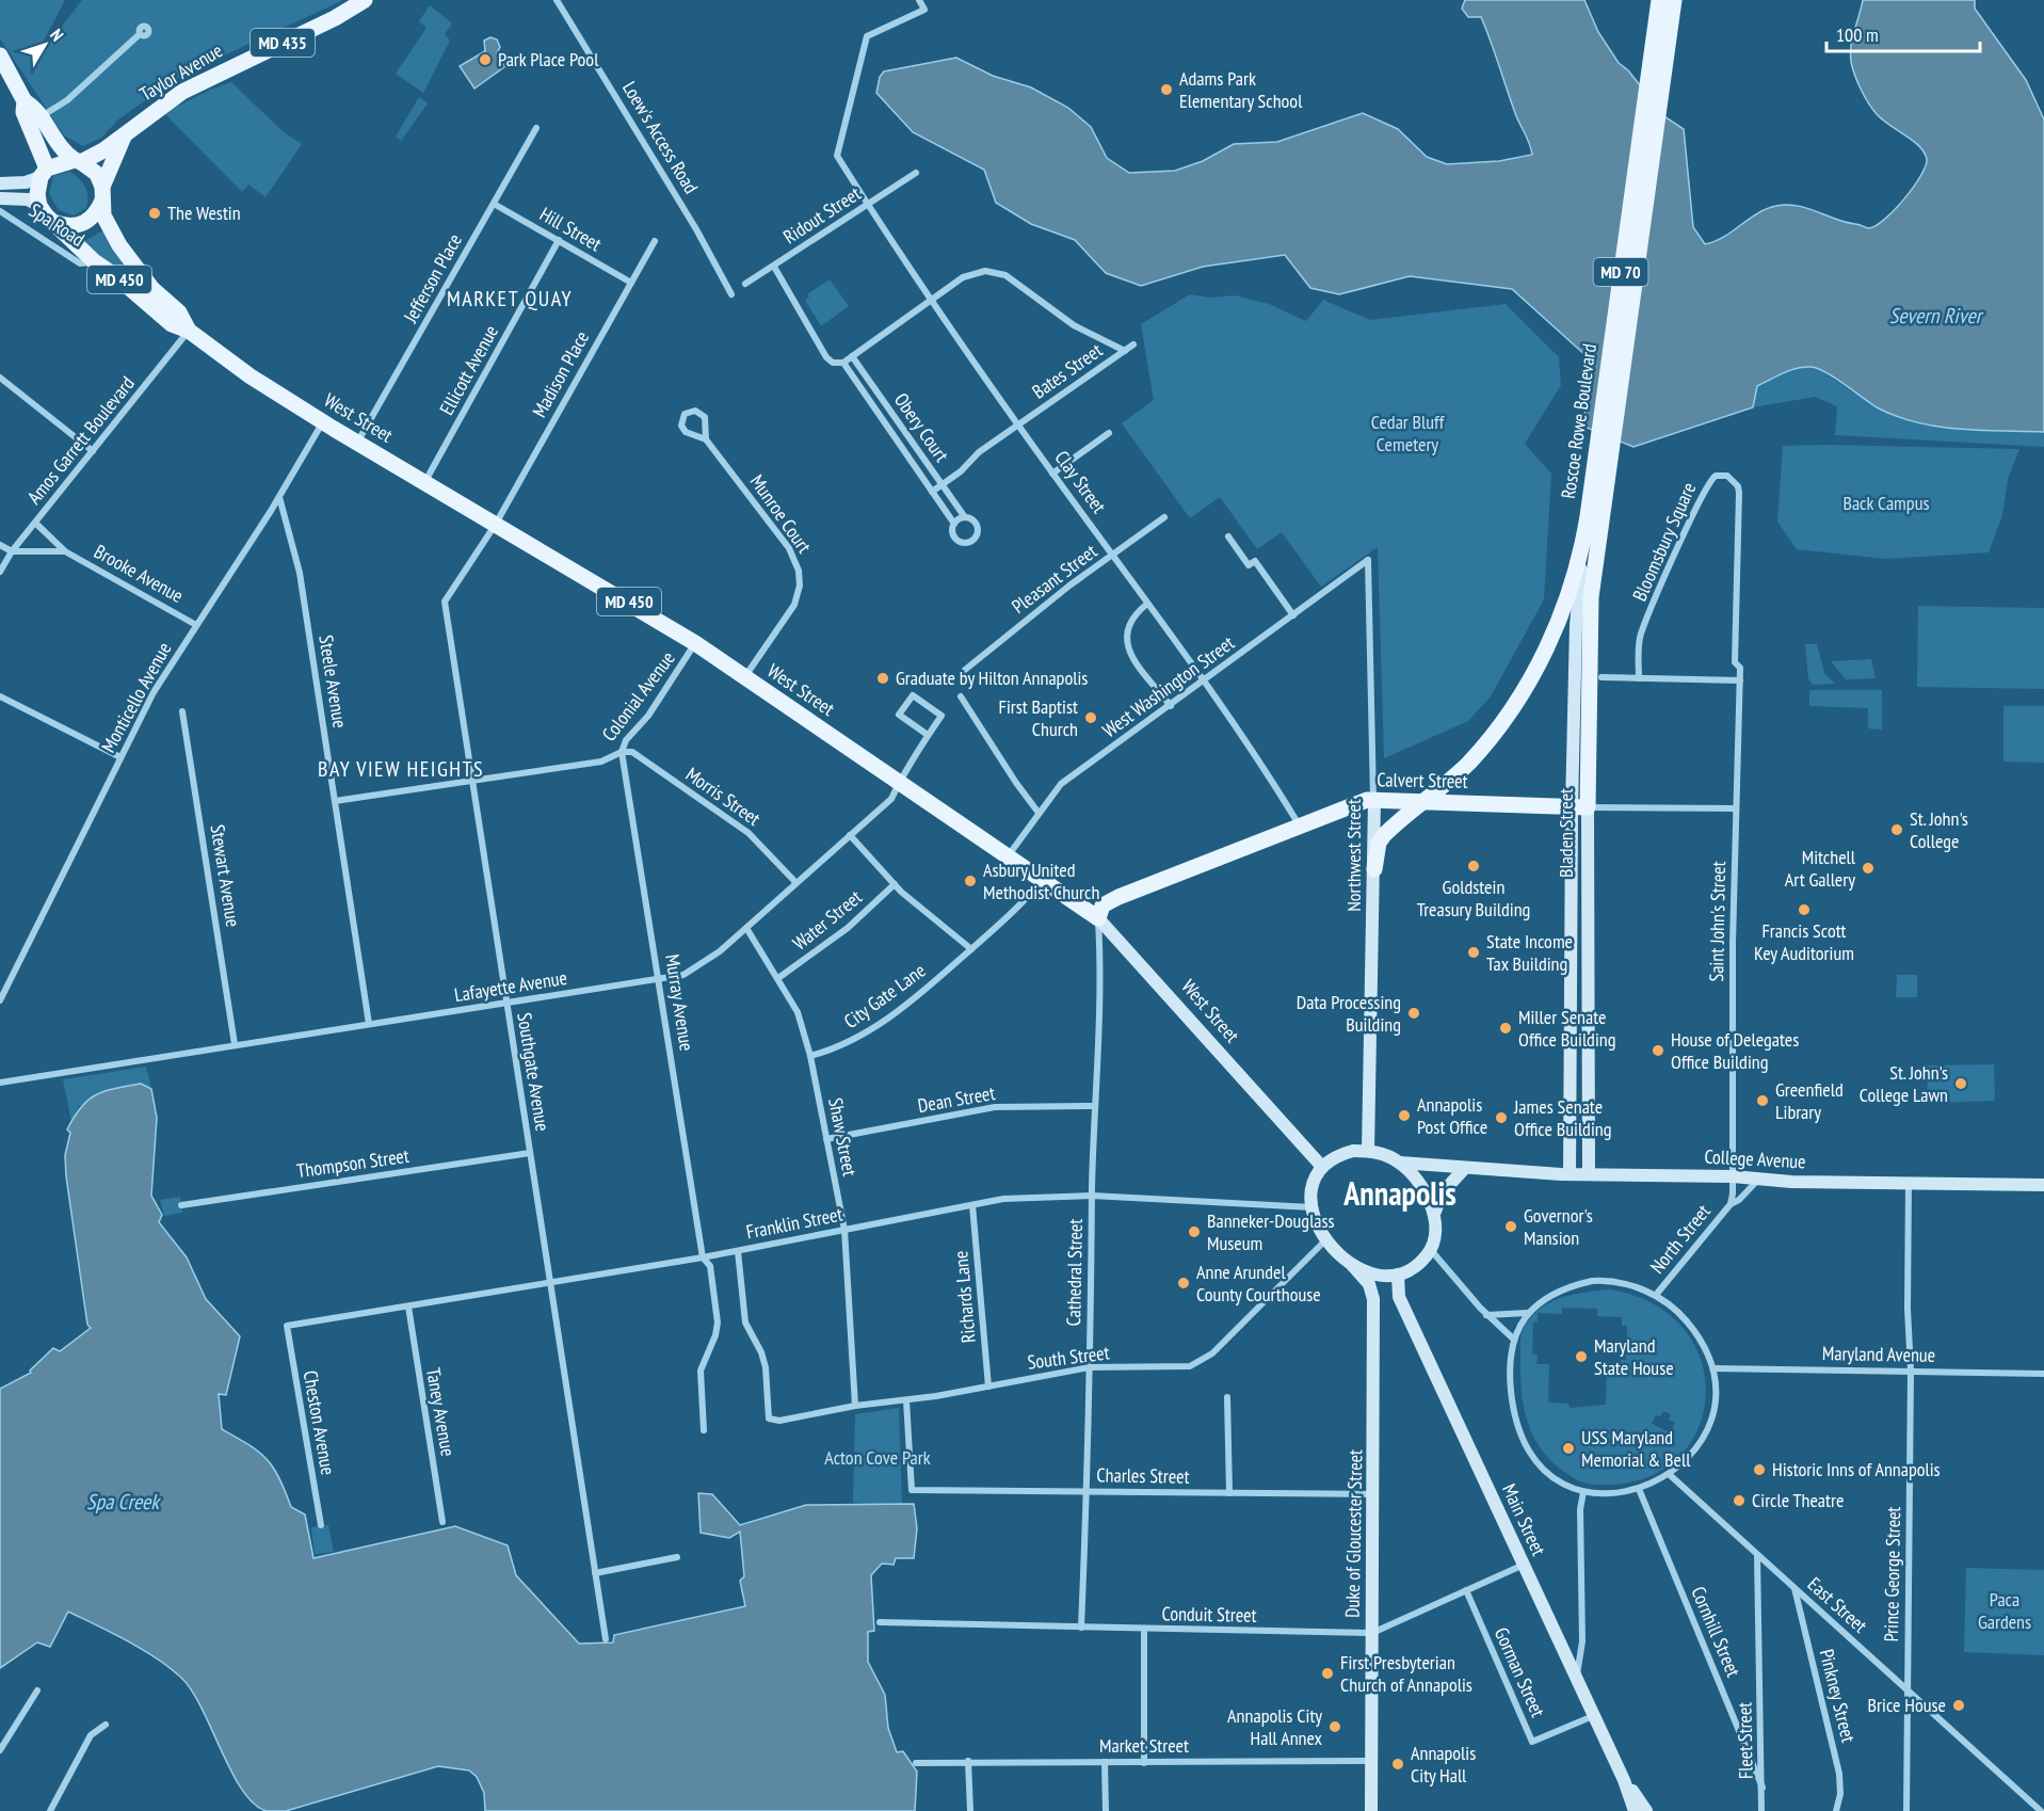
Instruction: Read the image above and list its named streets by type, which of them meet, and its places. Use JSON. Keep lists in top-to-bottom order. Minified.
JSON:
{"streets":{"main road":["MD 435","Taylor Avenue","Spa Road","MD 70","MD 450","West Street","Roscoe Rowe Boulevard","Calvert Street","Bladen Street","Northwest Street","College Avenue","Main Street","Duke of Gloucester Street"],"street":["Loew's Access Road","Ridout Street","Hill Street","Jefferson Place","Ellicott Avenue","Bates Street","Madison Place","Obery Court","Amos Garrett Boulevard","Clay Street","Munroe Court","Bloomsbury Square","Brooke Avenue","Pleasant Street","Steele Avenue","West Washington Street","Colonial Avenue","Monticello Avenue","Morris Street","Stewart Avenue","Water Street","Saint John's Street","Lafayette Avenue","City Gate Lane","Murray Avenue","Southgate Avenue","Dean Street","Shaw Street","Thompson Street","Franklin Street","North Street","Cathedral Street","Richards Lane","Maryland Avenue","South Street","Taney Avenue","Cheston Avenue","Charles Street","Prince George Street","East Street","Conduit Street","Cornhill Street","Gorman Street","Pinkney Street","Fleet Street","Market Street"]},"crossings":[["Taylor Avenue","Spa Road"],["Taylor Avenue","MD 450"],["Taylor Avenue","West Street"],["Ridout Street","Clay Street"],["Spa Road","MD 450"],["Spa Road","West Street"],["Hill Street","Jefferson Place"],["Hill Street","Ellicott Avenue"],["Hill Street","Madison Place"],["Jefferson Place","West Street"],["MD 450","West Street"],["Ellicott Avenue","West Street"],["Bates Street","Obery Court"],["Bates Street","Clay Street"],["Madison Place","West Street"],["Madison Place","Southgate Avenue"],["West Street","Amos Garrett Boulevard"],["West Street","Munroe Court"],["West Street","West Washington Street"],["West Street","Colonial Avenue"],["West Street","Monticello Avenue"],["West Street","Calvert Street"],["West Street","Northwest Street"],["West Street","Lafayette Avenue"],["West Street","City Gate Lane"],["West Street","Southgate Avenue"],["West Street","College Avenue"],["West Street","Franklin Street"],["West Street","Cathedral Street"],["West Street","South Street"],["West Street","Main Street"],["West Street","Duke of Gloucester Street"],["Roscoe Rowe Boulevard","Calvert Street"],["Roscoe Rowe Boulevard","Bladen Street"],["Roscoe Rowe Boulevard","Northwest Street"],["Amos Garrett Boulevard","Brooke Avenue"],["Clay Street","Pleasant Street"],["Clay Street","West Washington Street"],["Clay Street","Calvert Street"],["Bloomsbury Square","Saint John's Street"],["Brooke Avenue","Monticello Avenue"],["Steele Avenue","Colonial Avenue"],["Steele Avenue","Monticello Avenue"],["Steele Avenue","Lafayette Avenue"],["West Washington Street","Northwest Street"],["Colonial Avenue","Morris Street"],["Colonial Avenue","Murray Avenue"],["Colonial Avenue","Southgate Avenue"],["Calvert Street","Bladen Street"],["Calvert Street","Northwest Street"],["Calvert Street","Saint John's Street"],["Calvert Street","Cathedral Street"],["Morris Street","Lafayette Avenue"],["Morris Street","Murray Avenue"],["Bladen Street","College Avenue"],["Northwest Street","College Avenue"],["Northwest Street","Franklin Street"],["Northwest Street","South Street"],["Northwest Street","Main Street"],["Northwest Street","Duke of Gloucester Street"],["Stewart Avenue","Lafayette Avenue"],["Water Street","Shaw Street"],["Saint John's Street","College Avenue"],["Saint John's Street","North Street"],["Lafayette Avenue","Murray Avenue"],["Lafayette Avenue","Southgate Avenue"],["Lafayette Avenue","Shaw Street"],["City Gate Lane","Shaw Street"],["Murray Avenue","Franklin Street"],["Southgate Avenue","Thompson Street"],["Southgate Avenue","Franklin Street"],["Dean Street","Shaw Street"],["Dean Street","Cathedral Street"],["Shaw Street","Franklin Street"],["Shaw Street","South Street"],["College Avenue","Franklin Street"],["College Avenue","North Street"],["College Avenue","South Street"],["College Avenue","Main Street"],["College Avenue","Duke of Gloucester Street"],["College Avenue","Prince George Street"],["Franklin Street","Cathedral Street"],["Franklin Street","Richards Lane"],["Franklin Street","South Street"],["Franklin Street","Taney Avenue"],["Franklin Street","Cheston Avenue"],["Franklin Street","Main Street"],["Franklin Street","Duke of Gloucester Street"],["North Street","Maryland Avenue"],["North Street","East Street"],["North Street","Cornhill Street"],["Cathedral Street","South Street"],["Cathedral Street","Charles Street"],["Cathedral Street","Conduit Street"],["Richards Lane","South Street"],["Maryland Avenue","Prince George Street"],["Maryland Avenue","East Street"],["Maryland Avenue","Cornhill Street"],["South Street","Charles Street"],["South Street","Main Street"],["South Street","Duke of Gloucester Street"],["Charles Street","Duke of Gloucester Street"],["Main Street","Duke of Gloucester Street"],["Main Street","Conduit Street"],["Main Street","Gorman Street"],["Duke of Gloucester Street","Conduit Street"],["Duke of Gloucester Street","Market Street"],["Prince George Street","East Street"],["East Street","Cornhill Street"],["East Street","Pinkney Street"],["East Street","Fleet Street"],["Conduit Street","Gorman Street"],["Cornhill Street","Fleet Street"]],"districts":["MARKET QUAY","BAY VIEW HEIGHTS","Annapolis"],"water":["Severn River","Spa Creek"],"parks":["Cedar Bluff Cemetery","Back Campus","Acton Cove Park","Paca Gardens"],"places":["Park Place Pool","Adams Park Elementary School","The Westin","Graduate by Hilton Annapolis","First Baptist Church","St. John's College","Goldstein Treasury Building","Mitchell Art Gallery","Asbury United Methodist Church","Francis Scott Key Auditorium","State Income Tax Building","Data Processing Building","Miller Senate Office Building","House of Delegates Office Building","St. John's College Lawn","Greenfield Library","Annapolis Post Office","James Senate Office Building","Governor's Mansion","Banneker-Douglass Museum","Anne Arundel County Courthouse","Maryland State House","USS Maryland Memorial & Bell","Historic Inns of Annapolis","Circle Theatre","First Presbyterian Church of Annapolis","Brice House","Annapolis City Hall Annex","Annapolis City Hall"],"scale_bar":"100 m","north":"top right"}
